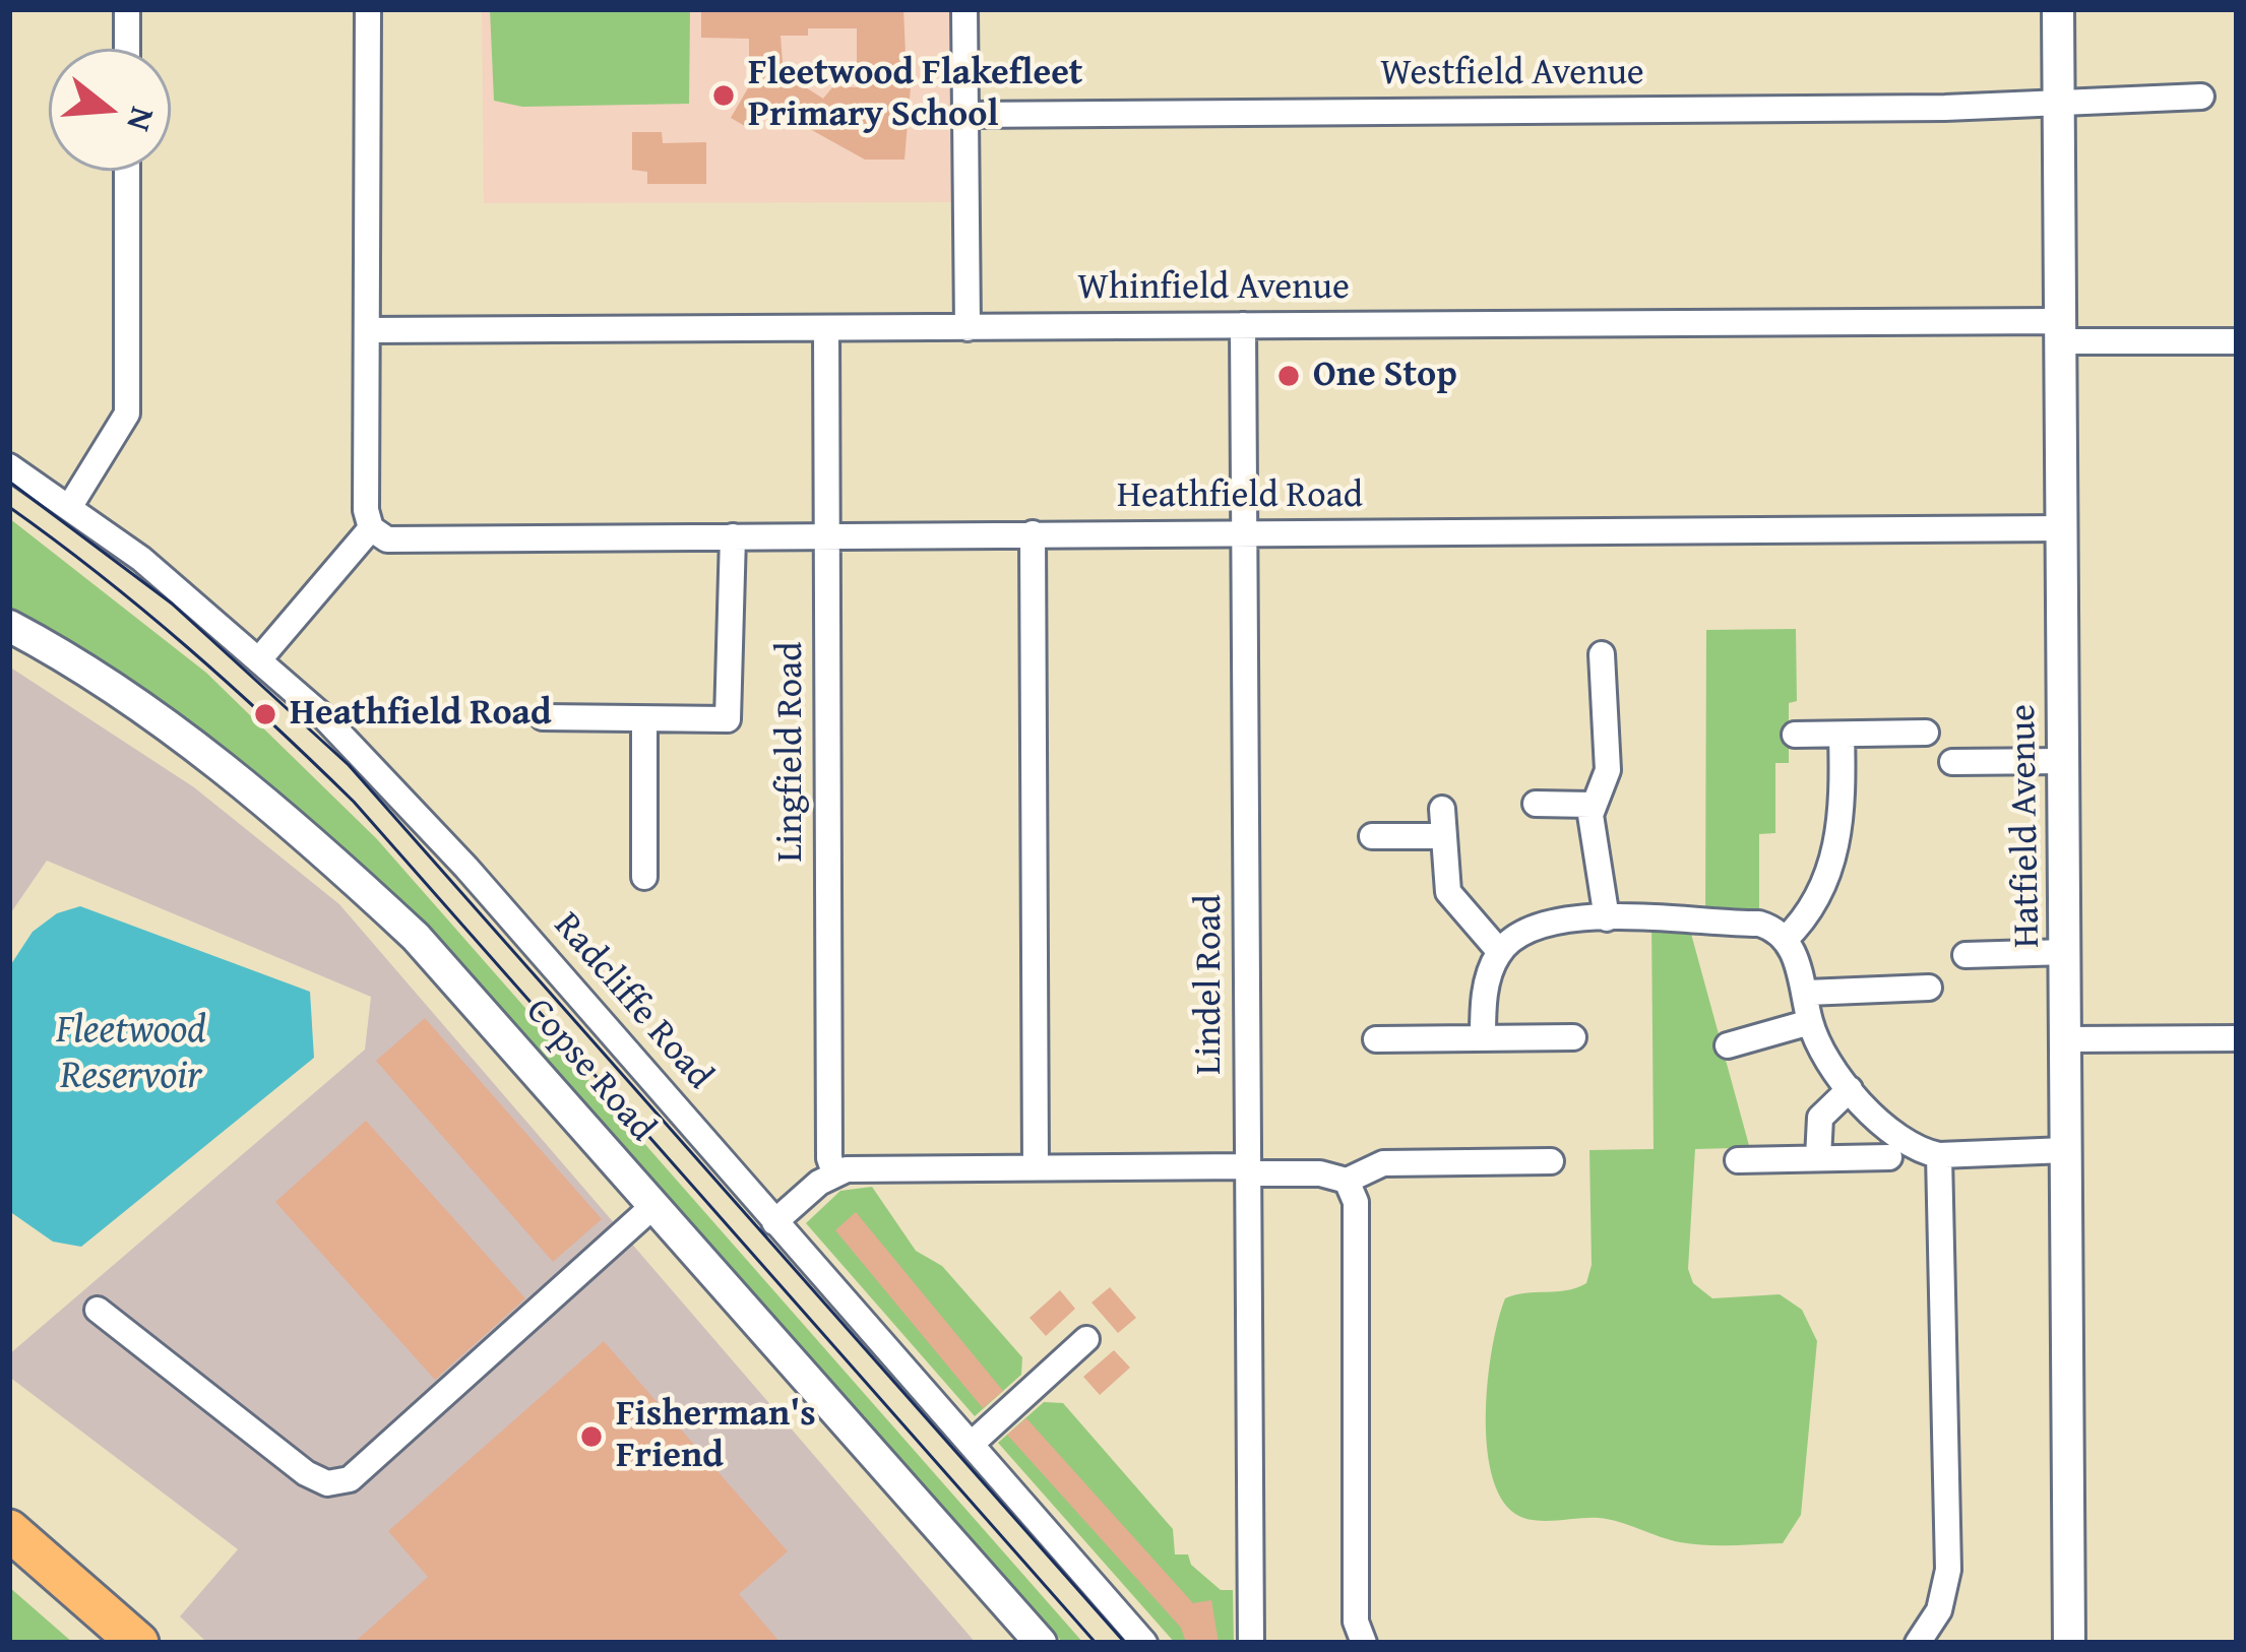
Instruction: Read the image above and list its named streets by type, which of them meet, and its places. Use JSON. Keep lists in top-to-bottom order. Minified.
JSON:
{"streets":{"street":["Westfield Avenue","Whinfield Avenue","Heathfield Road","Lingfield Road","Hatfield Avenue","Lindel Road","Radcliffe Road","Copse Road"]},"crossings":[["Westfield Avenue","Hatfield Avenue"],["Whinfield Avenue","Lingfield Road"],["Whinfield Avenue","Hatfield Avenue"],["Whinfield Avenue","Lindel Road"],["Heathfield Road","Lingfield Road"],["Heathfield Road","Hatfield Avenue"],["Heathfield Road","Lindel Road"]],"water":["Fleetwood Reservoir"],"places":["Fleetwood Flakefleet Primary School","One Stop","Heathfield Road","Fisherman's Friend"],"north":"right"}
